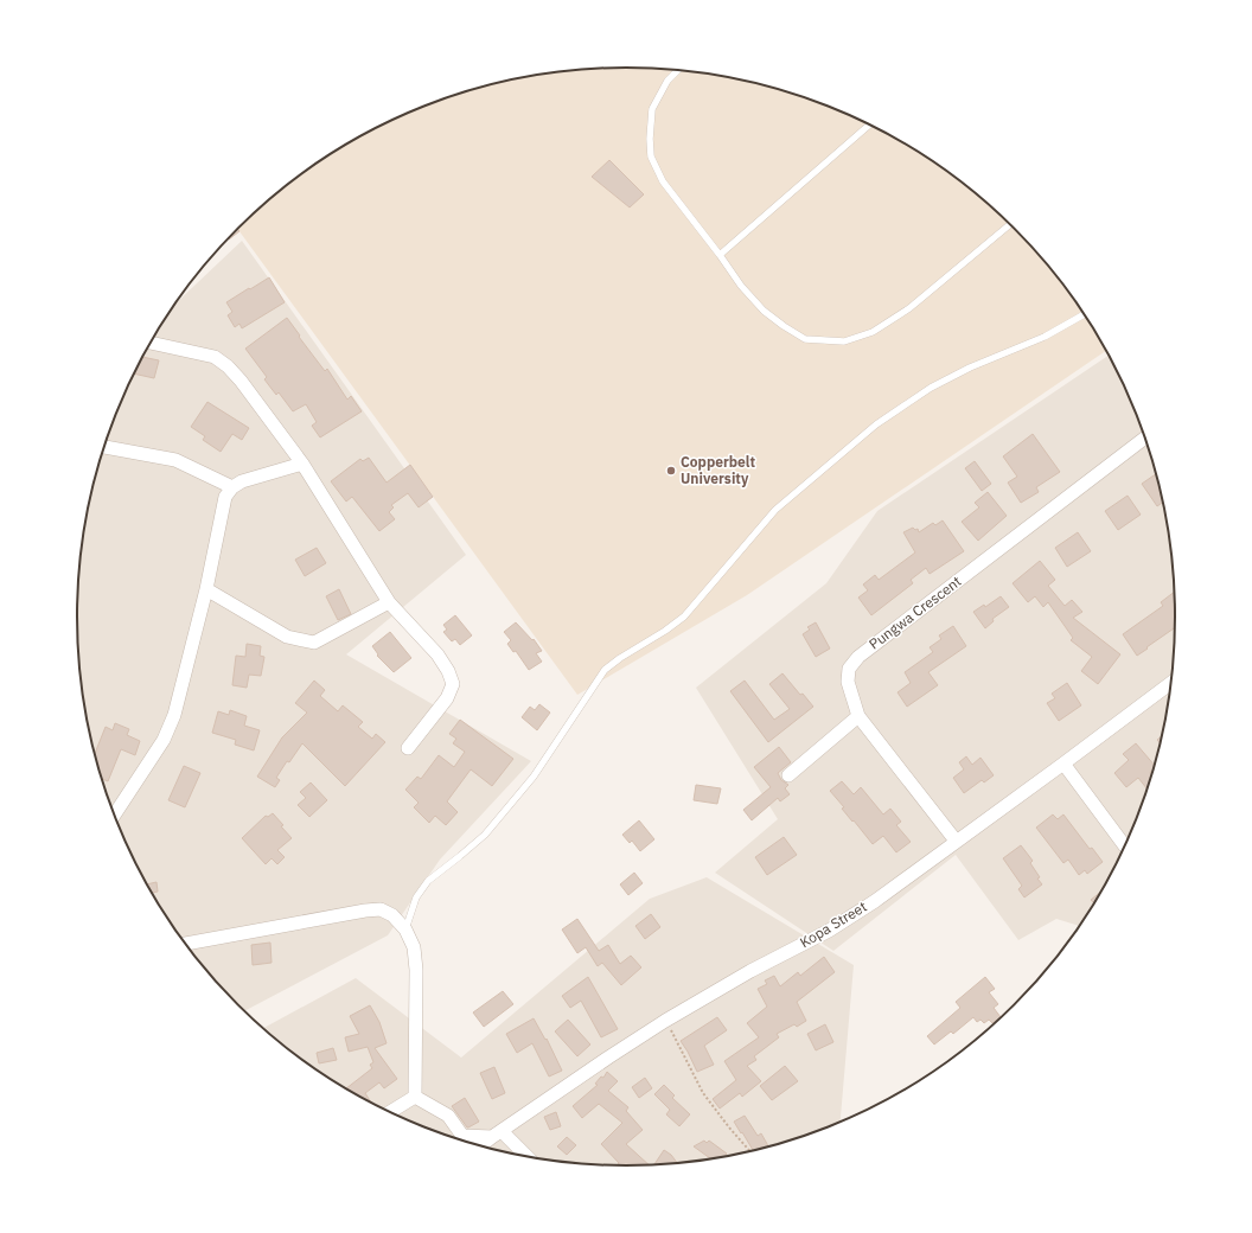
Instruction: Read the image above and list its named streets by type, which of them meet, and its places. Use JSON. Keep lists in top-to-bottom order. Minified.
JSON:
{"streets":{"street":["Pungwa Crescent","Kopa Street"]},"crossings":[["Pungwa Crescent","Kopa Street"]],"places":["Copperbelt University"]}
